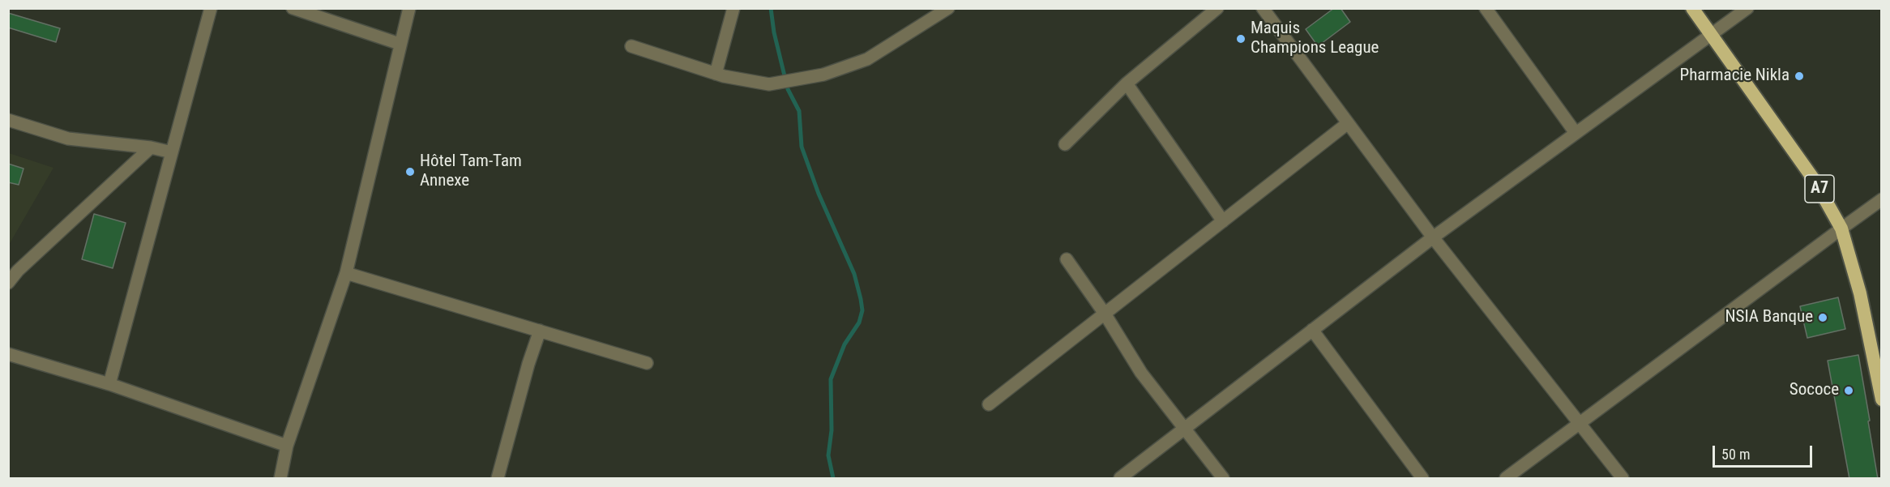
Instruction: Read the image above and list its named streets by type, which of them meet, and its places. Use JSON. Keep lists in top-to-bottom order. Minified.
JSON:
{"streets":{"highway":["A7"]},"places":["Maquis Champions League","Pharmacie Nikla","Hôtel Tam-Tam Annexe","NSIA Banque","Sococe"],"scale_bar":"50 m"}
